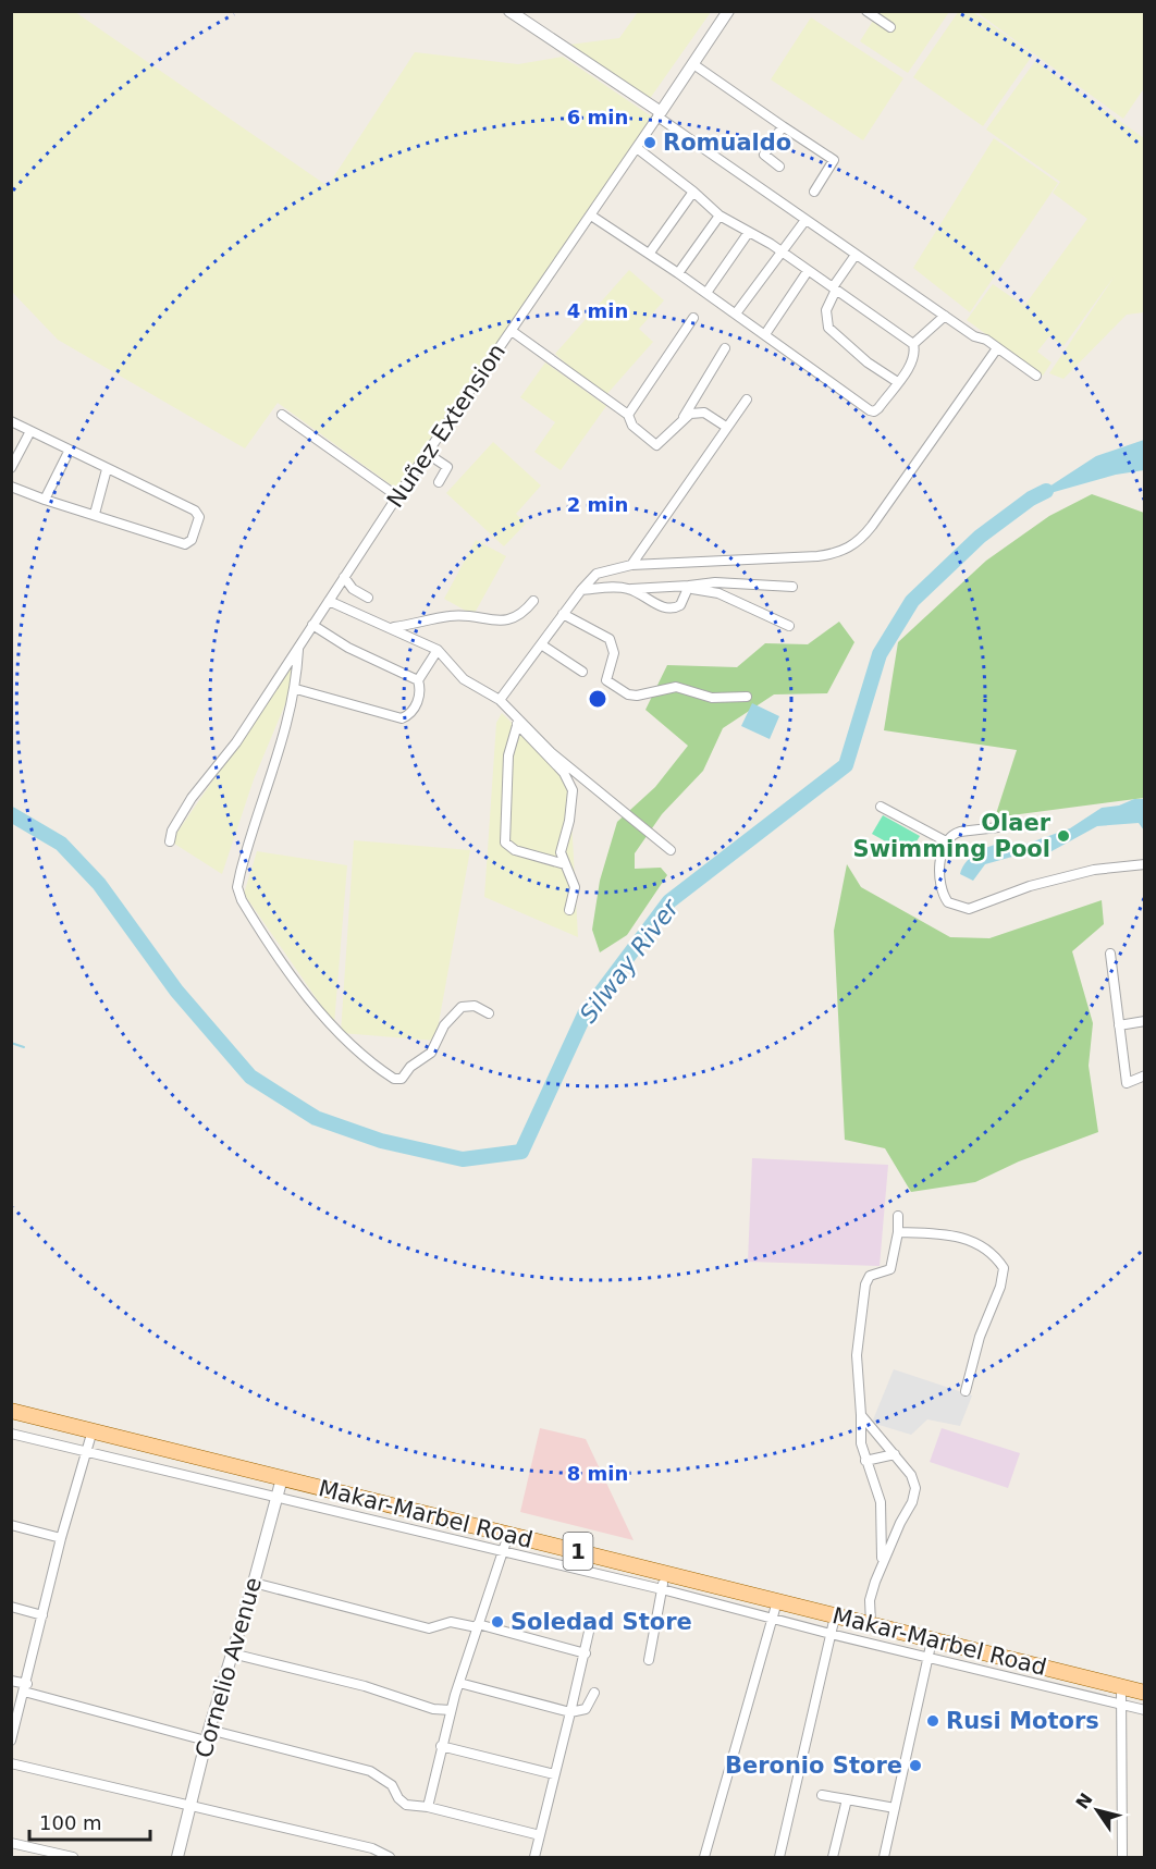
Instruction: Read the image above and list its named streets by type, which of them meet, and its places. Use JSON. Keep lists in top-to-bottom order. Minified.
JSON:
{"streets":{"main road":["Makar-Marbel Road","1"],"street":["Nuñez Extension","Cornelio Avenue"]},"crossings":[["Makar-Marbel Road","Cornelio Avenue"]],"water":["Silway River"],"places":["Romualdo","Olaer Swimming Pool","Soledad Store","Rusi Motors","Beronio Store"],"scale_bar":"100 m","north":"top left","rings":["6 min","4 min","2 min","8 min"]}
